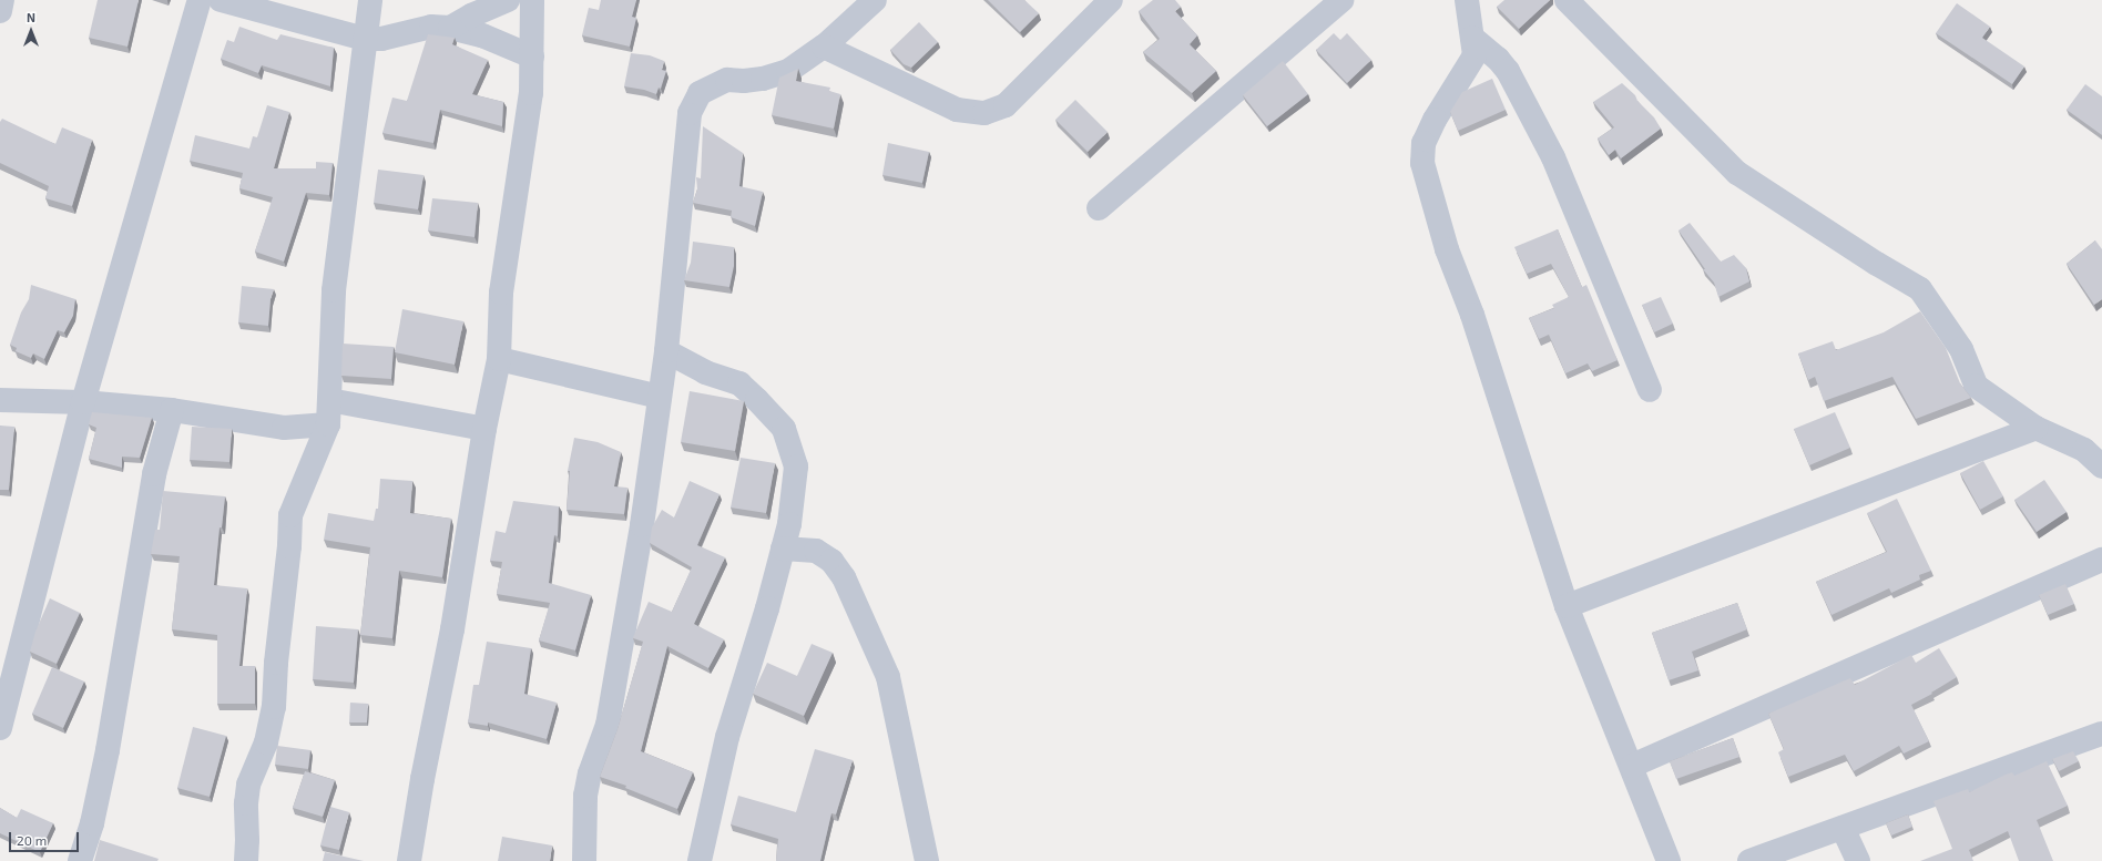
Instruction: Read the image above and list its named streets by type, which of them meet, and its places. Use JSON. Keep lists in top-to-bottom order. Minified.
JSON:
{"scale_bar":"20 m","north":"top"}
